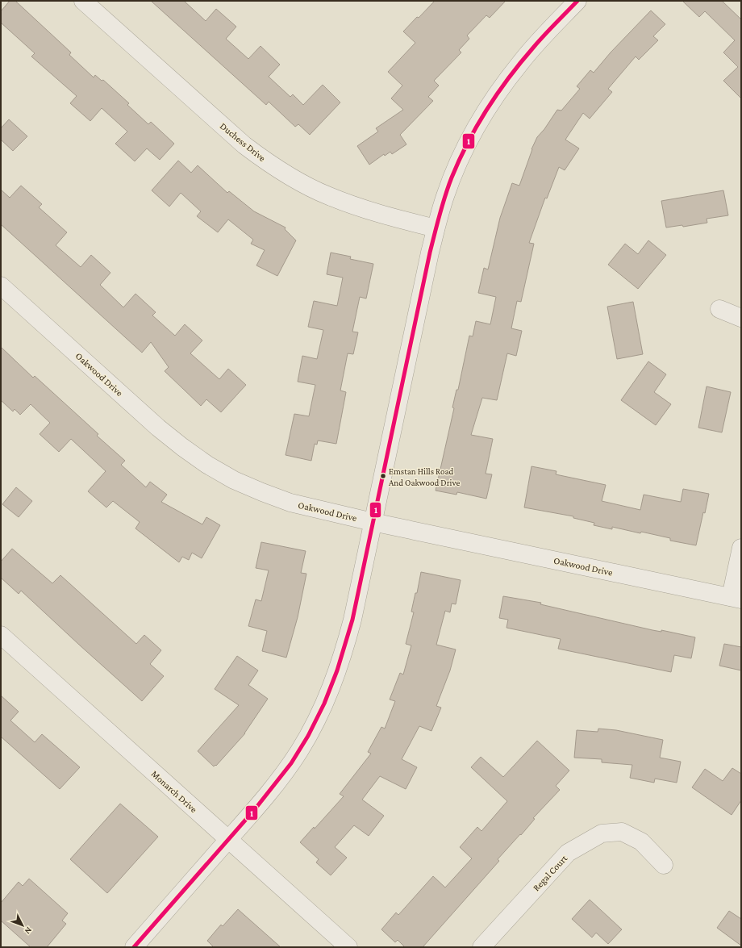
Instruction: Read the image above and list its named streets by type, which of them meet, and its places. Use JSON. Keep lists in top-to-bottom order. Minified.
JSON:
{"streets":{"street":["Duchess Drive","Oakwood Drive","Monarch Drive","Regal Court"]},"places":["Emstan Hills Road And Oakwood Drive"],"lines":["transit line 1"],"north":"bottom right"}
